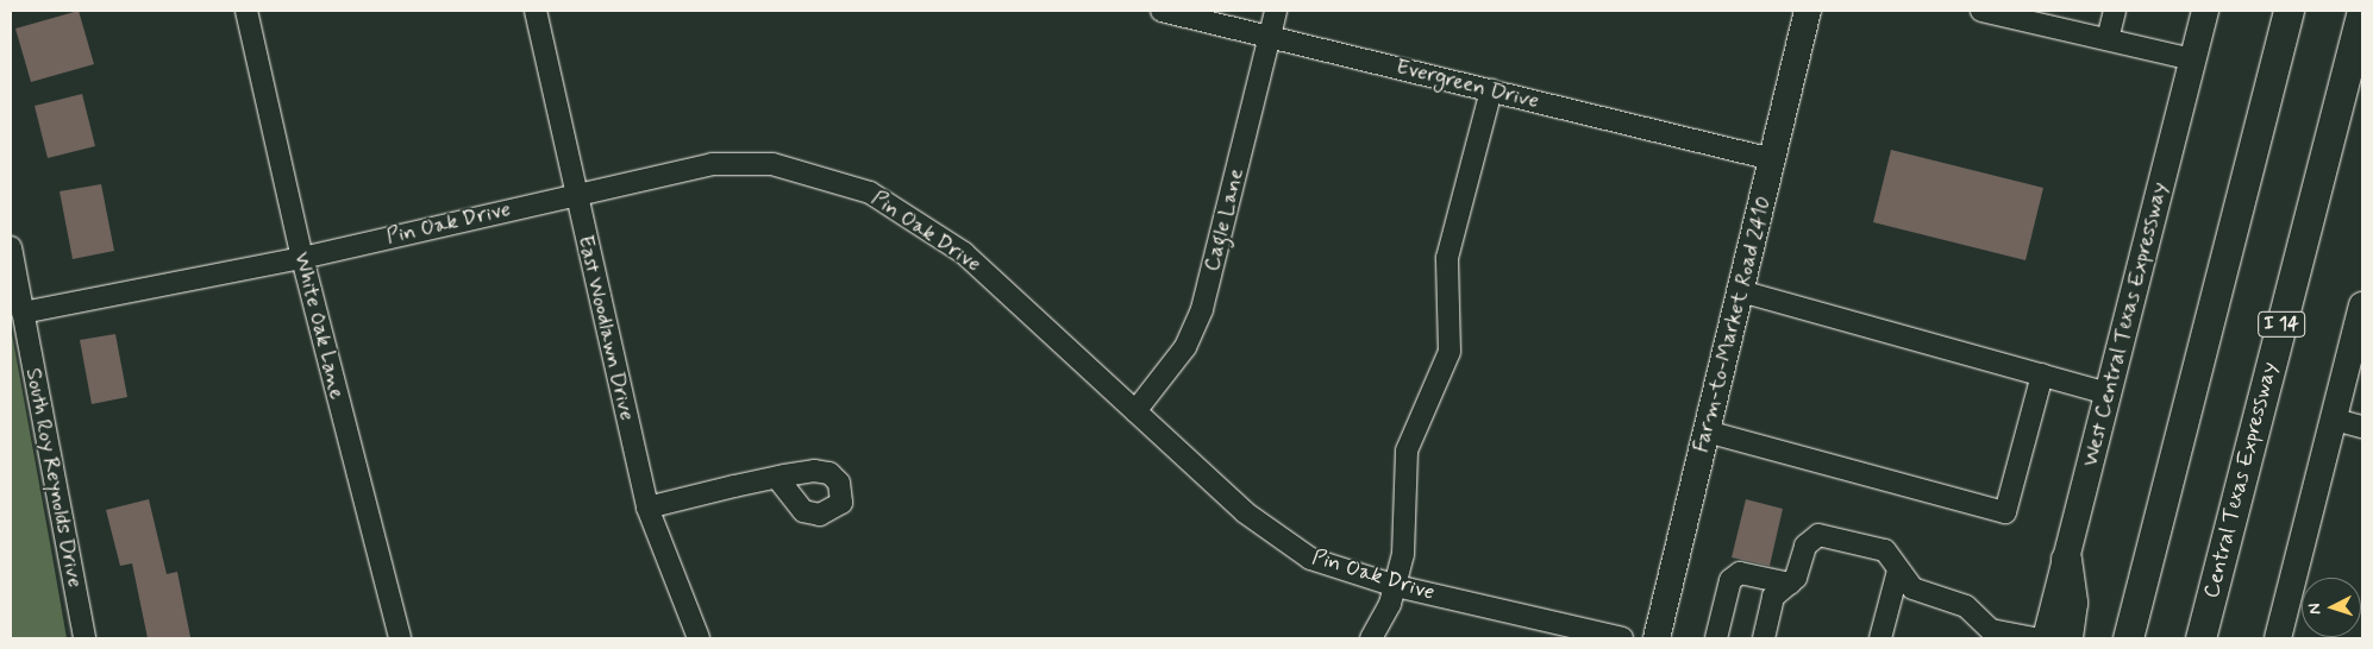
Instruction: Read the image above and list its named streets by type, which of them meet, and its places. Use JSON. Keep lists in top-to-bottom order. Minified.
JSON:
{"streets":{"highway":["I 14","Central Texas Expressway"],"main road":["Farm-to-Market Road 2410","West Central Texas Expressway"],"street":["Evergreen Drive","Cagle Lane","Pin Oak Drive","White Oak Lane","East Woodlawn Drive","South Roy Reynolds Drive"]},"crossings":[["Evergreen Drive","Cagle Lane"],["Evergreen Drive","Farm-to-Market Road 2410"],["Cagle Lane","Pin Oak Drive"],["Pin Oak Drive","White Oak Lane"],["Pin Oak Drive","East Woodlawn Drive"],["Pin Oak Drive","South Roy Reynolds Drive"]],"north":"left"}
